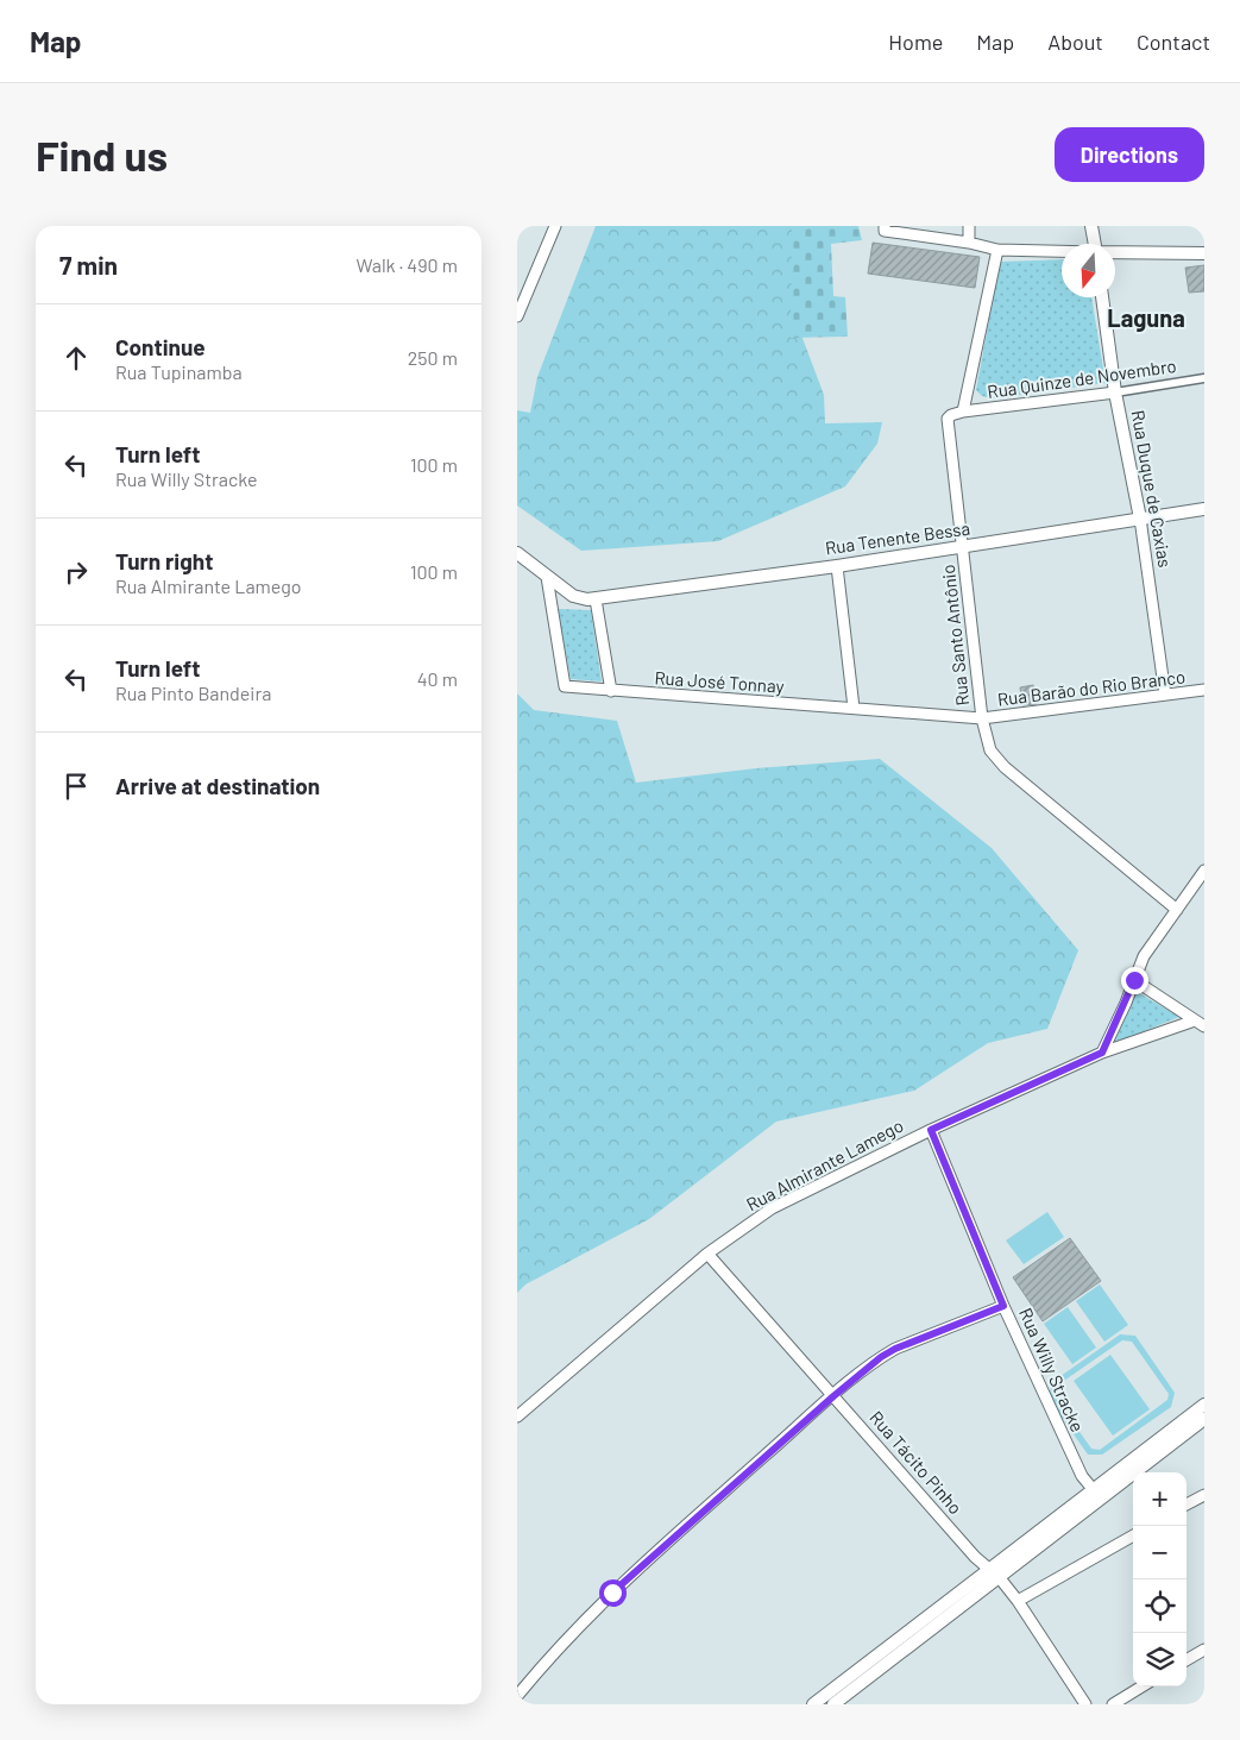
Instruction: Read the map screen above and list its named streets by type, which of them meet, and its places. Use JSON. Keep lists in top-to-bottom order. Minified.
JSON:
{"streets":{"street":["Rua Quinze de Novembro","Rua Duque de Caxias","Rua Tenente Bessa","Rua Santo Antônio","Rua José Tonnay","Rua Barão do Rio Branco","Rua Almirante Lamego","Rua Willy Stracke","Rua Tácito Pinho"]},"crossings":[["Rua Quinze de Novembro","Rua Duque de Caxias"],["Rua Quinze de Novembro","Rua Santo Antônio"],["Rua Duque de Caxias","Rua Tenente Bessa"],["Rua Duque de Caxias","Rua Barão do Rio Branco"],["Rua Tenente Bessa","Rua Santo Antônio"],["Rua Santo Antônio","Rua José Tonnay"],["Rua Santo Antônio","Rua Barão do Rio Branco"],["Rua José Tonnay","Rua Barão do Rio Branco"],["Rua Almirante Lamego","Rua Willy Stracke"],["Rua Almirante Lamego","Rua Tácito Pinho"]],"districts":["Laguna"],"north":"bottom","page":{"header":"Map","nav":["Home","Map","About","Contact"],"buttons":"Directions","title":"Find us","heading":["7 min","Walk · 490 m"],"list":[["Continue","Rua Tupinamba","250 m"],["Turn left","Rua Willy Stracke","100 m"],["Turn right","Rua Almirante Lamego","100 m"],["Turn left","Rua Pinto Bandeira","40 m"],"Arrive at destination"],"map_buttons":["+","−"]}}
